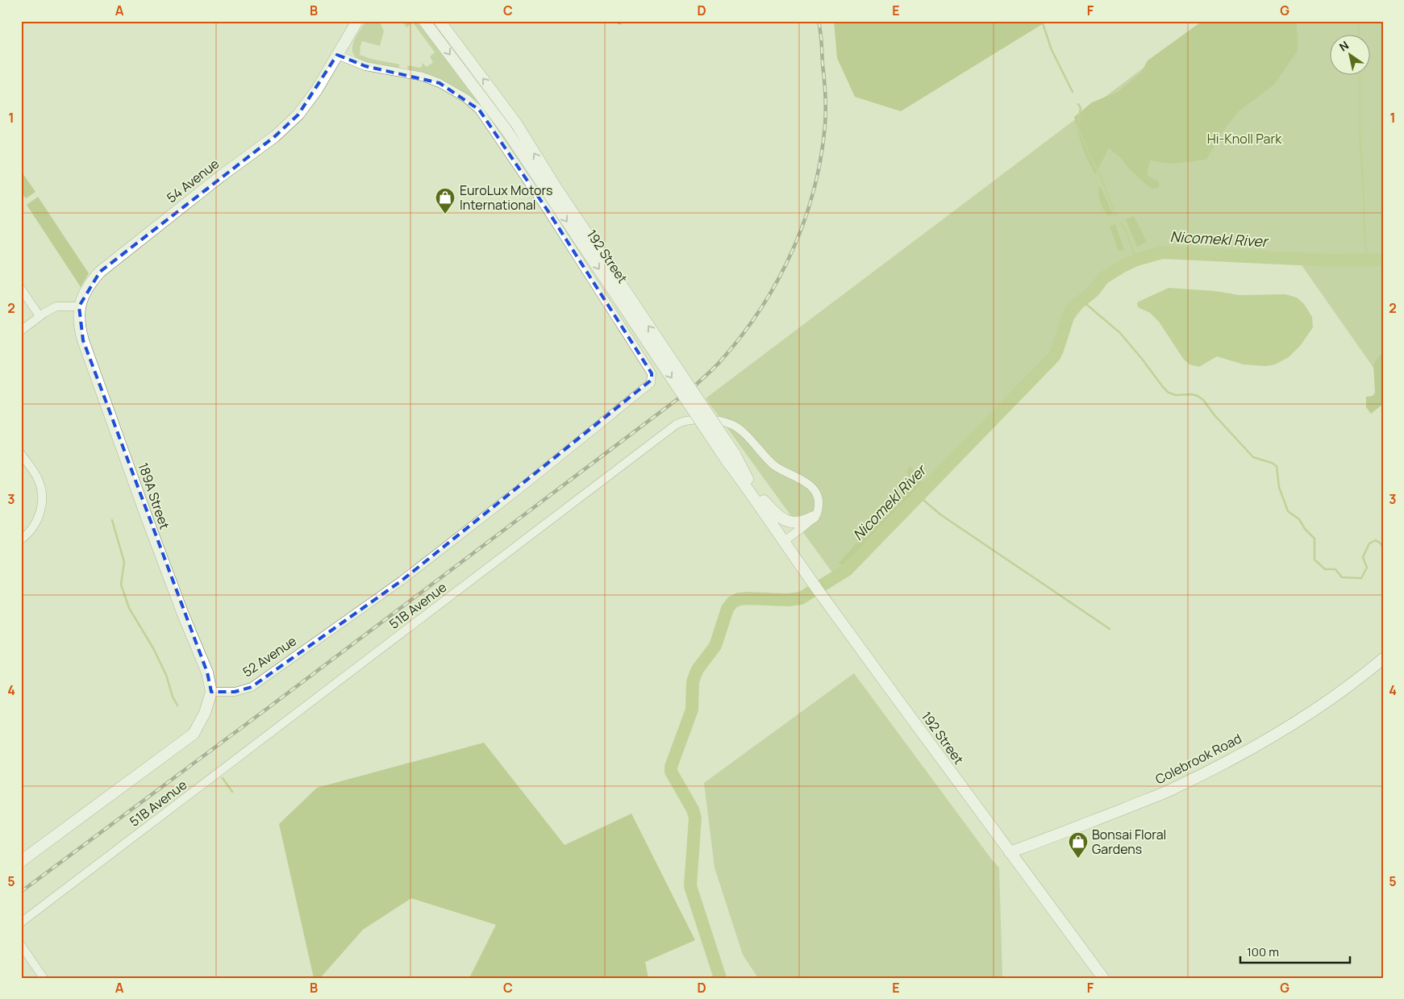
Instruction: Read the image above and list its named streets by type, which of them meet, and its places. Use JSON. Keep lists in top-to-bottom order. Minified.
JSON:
{"streets":{"main road":["54 Avenue","192 Street","189A Street","Colebrook Road"],"street":["51B Avenue","52 Avenue"]},"crossings":[["54 Avenue","189A Street"],["54 Avenue","52 Avenue"],["192 Street","Colebrook Road"],["189A Street","52 Avenue"]],"water":["Nicomekl River"],"parks":["Hi-Knoll Park"],"places":{"shop":["EuroLux Motors International","Bonsai Floral Gardens"]},"scale_bar":"100 m","north":"top left","grid":{"columns":["A","B","C","D","E","F","G"],"rows":["1","2","3","4","5"]}}
